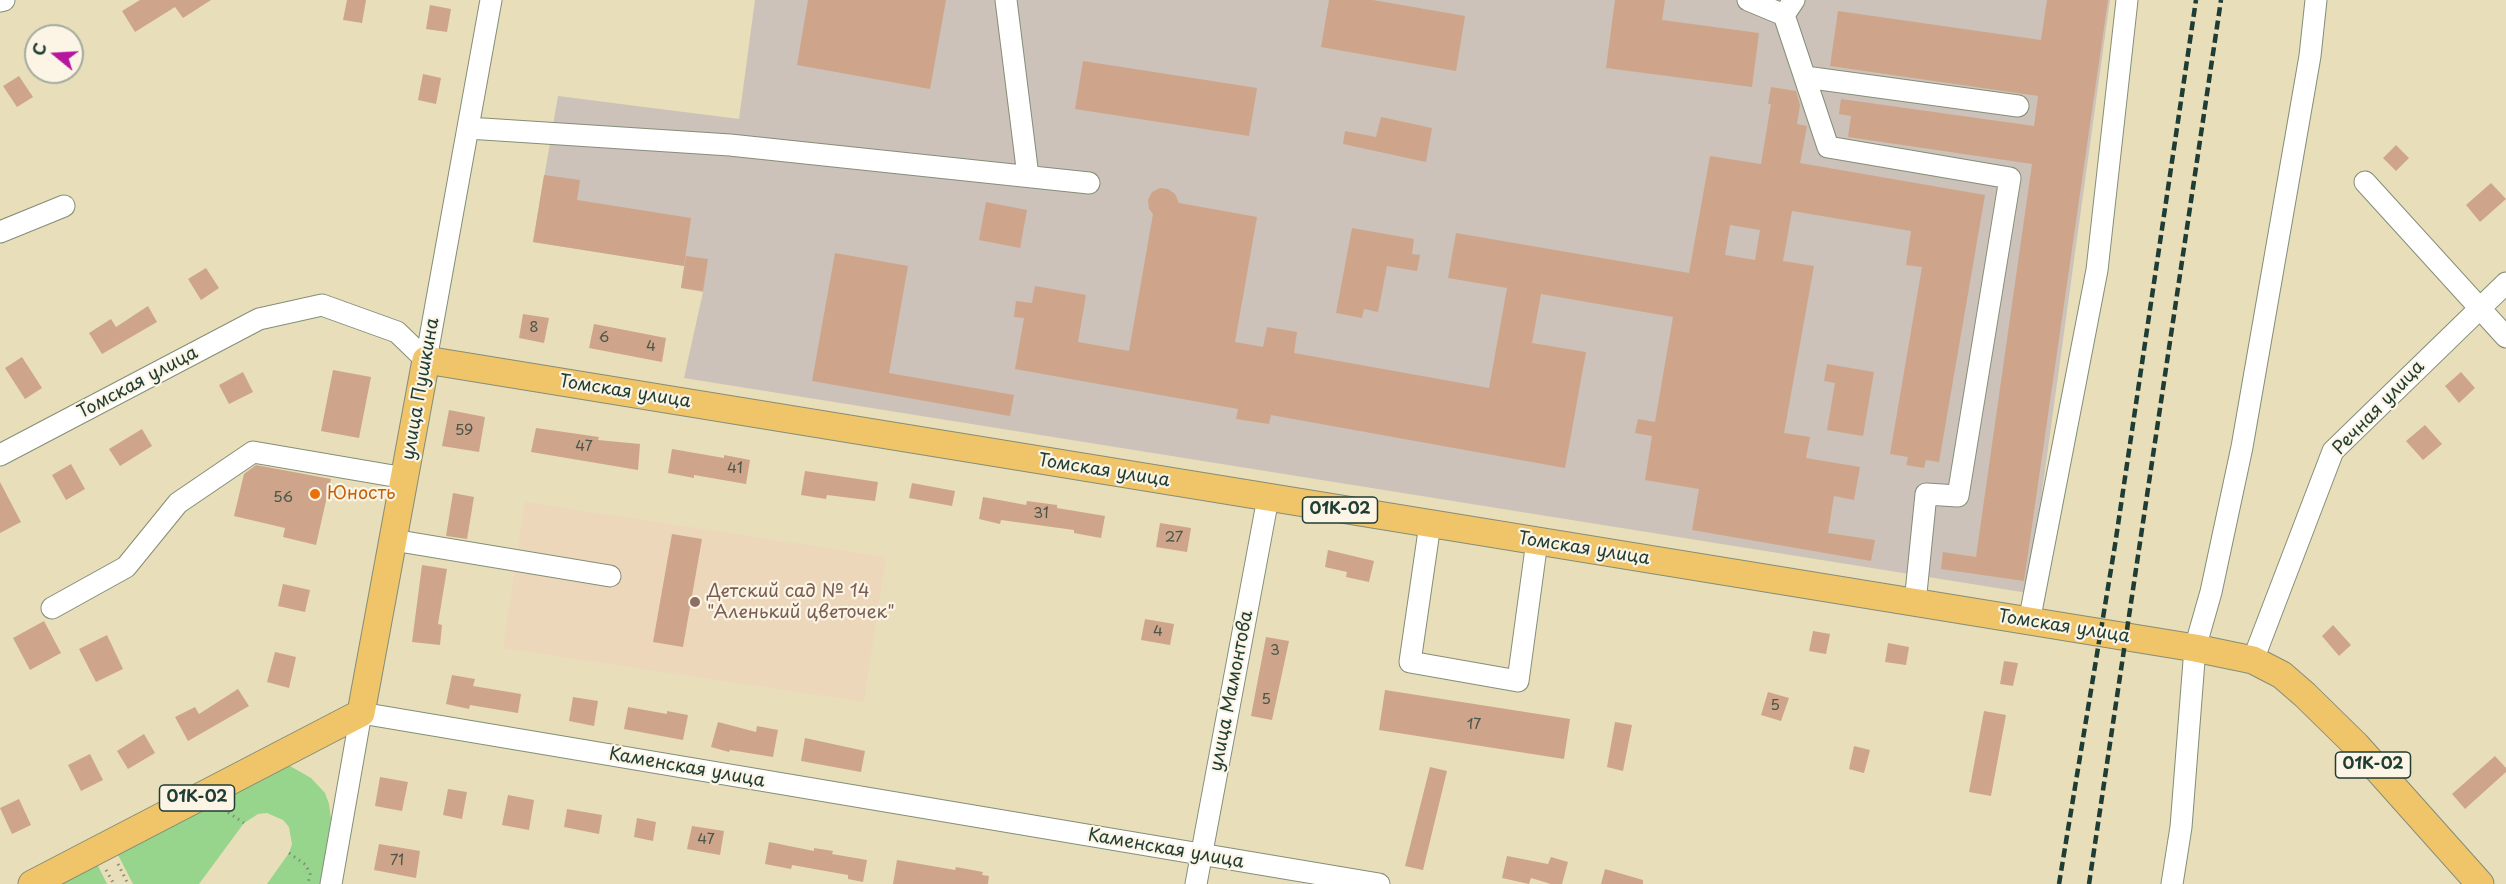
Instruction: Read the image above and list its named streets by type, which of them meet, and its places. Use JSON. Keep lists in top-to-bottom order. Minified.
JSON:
{"streets":{"main road":["Томская улица","улица Пушкина","01К-02"],"street":["Речная улица","улица Мамонтова","Каменская улица"]},"crossings":[["Томская улица","улица Пушкина"],["Томская улица","Речная улица"],["Томская улица","01К-02"],["Томская улица","улица Мамонтова"],["улица Пушкина","01К-02"],["улица Пушкина","Каменская улица"],["Речная улица","01К-02"],["01К-02","Каменская улица"],["улица Мамонтова","Каменская улица"]],"places":["Юность","Детский сад № 14 \"Аленький цветочек\""],"house_numbers":["8","6","4","59","47","41","56","31","27","4","3","5","5","17","47","71"],"north":"left"}
